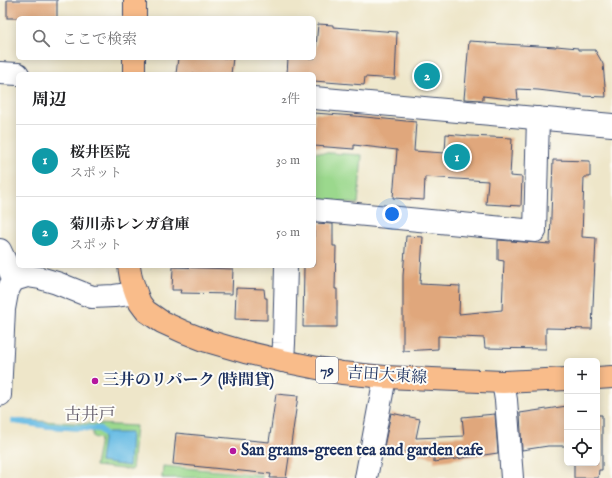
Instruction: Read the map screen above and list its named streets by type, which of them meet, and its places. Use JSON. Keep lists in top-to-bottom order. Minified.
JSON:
{"streets":{"main road":["79","吉田大東線"]},"districts":["古井戸"],"places":["三井のリパーク (時間貸)","San grams-green tea and garden cafe"],"page":{"search":"ここで検索","pins":["2","1"],"heading":["周辺","2件"],"list":[{"mark":"1","name":"桜井医院","note":"スポット","value":"30 m"},{"mark":"2","name":"菊川赤レンガ倉庫","note":"スポット","value":"50 m"}],"map_buttons":["+","−"]}}
